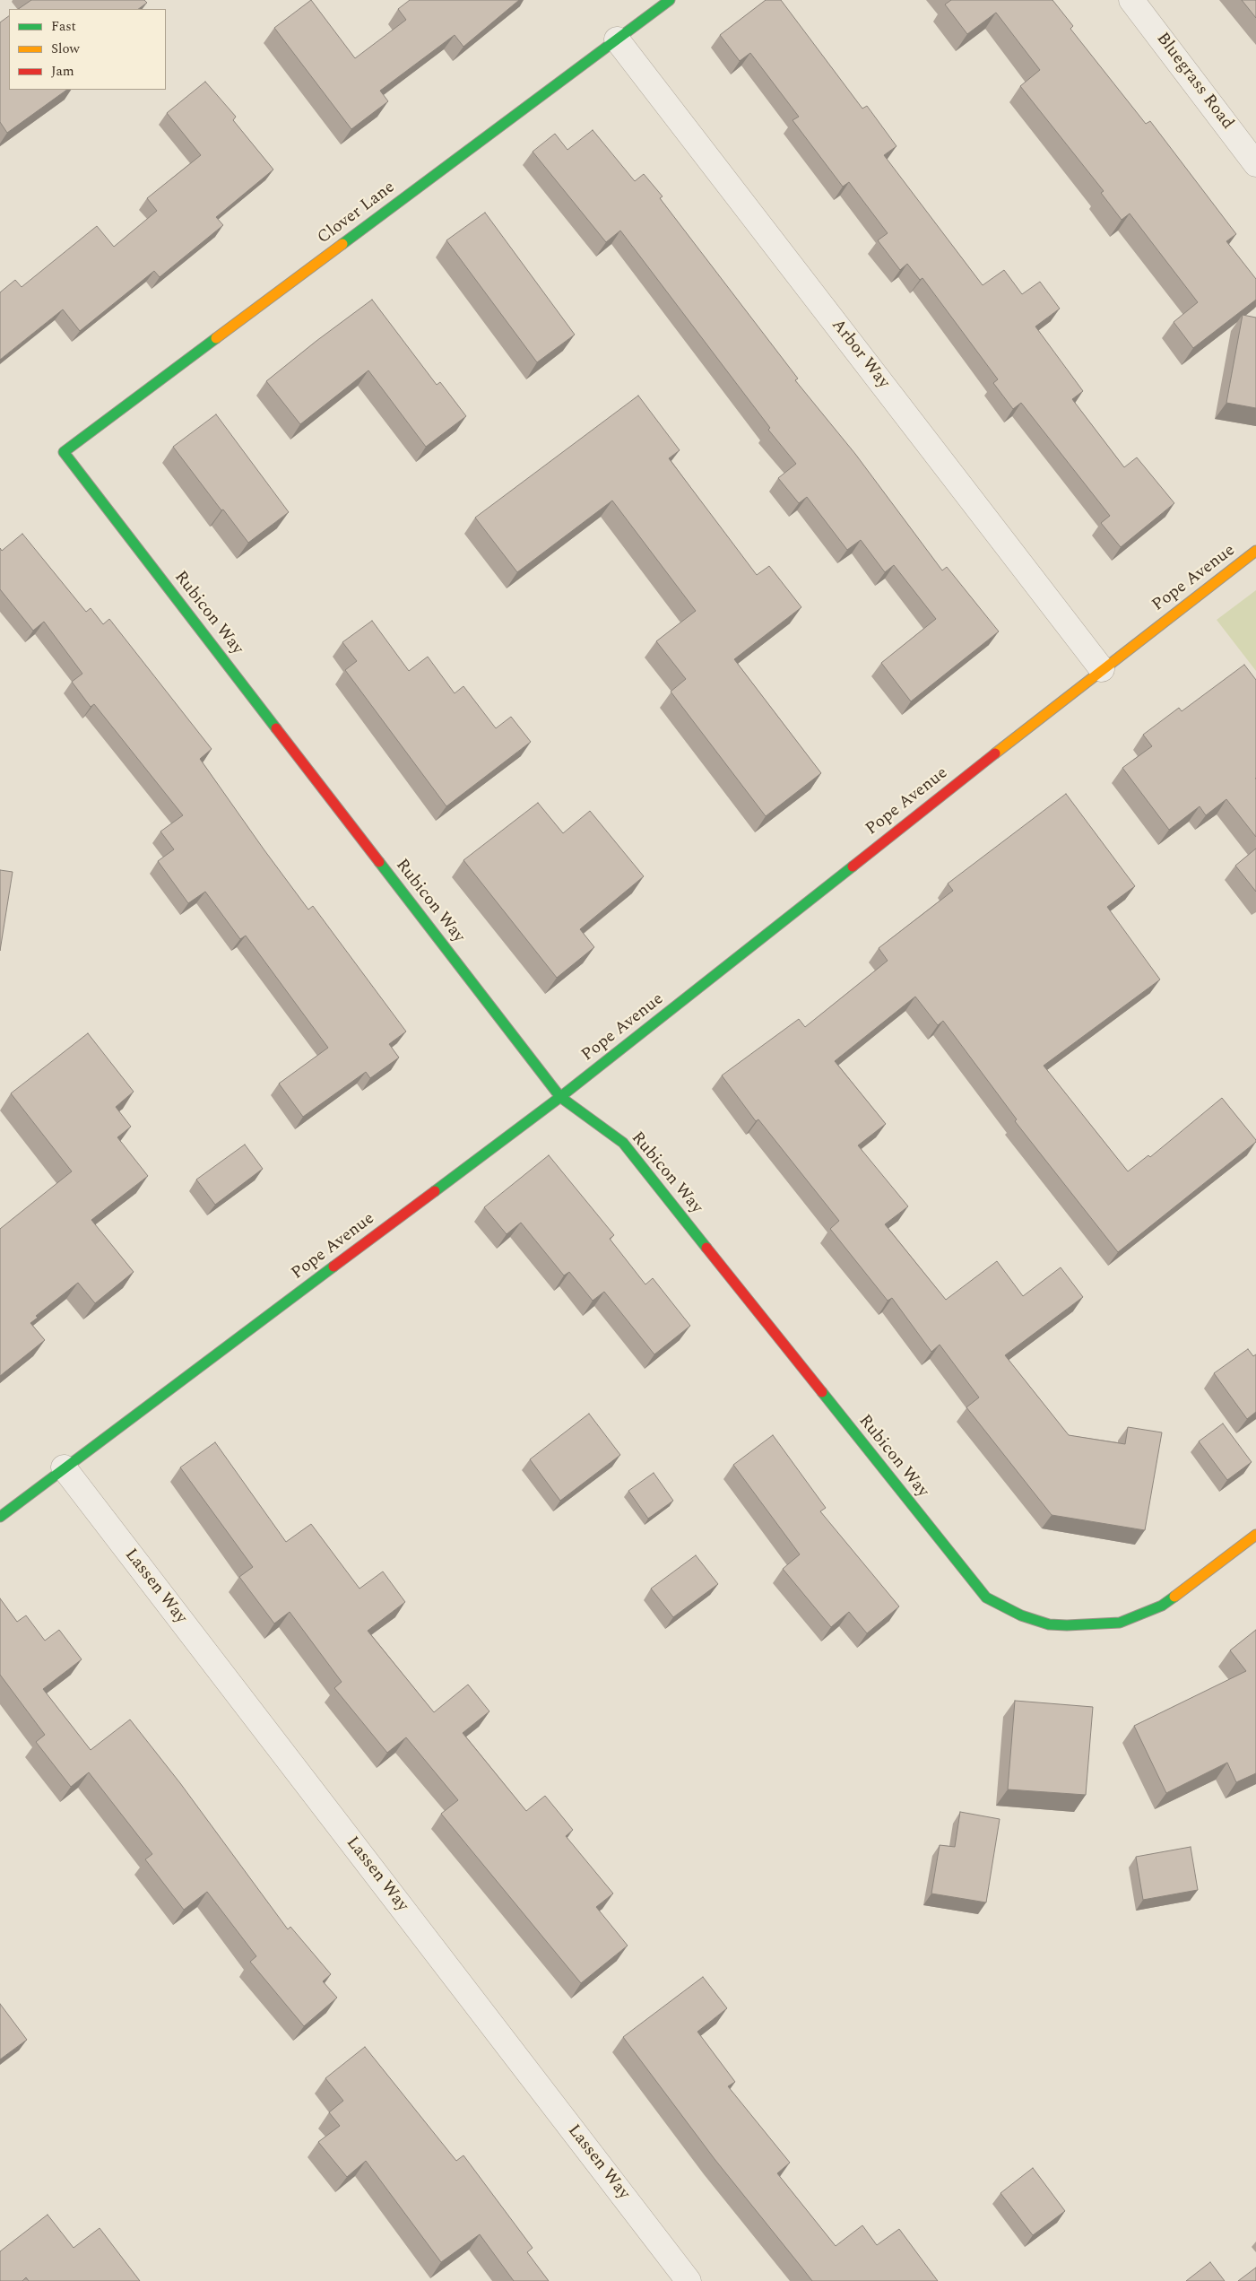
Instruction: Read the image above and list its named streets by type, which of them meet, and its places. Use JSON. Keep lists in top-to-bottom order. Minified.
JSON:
{"streets":{"street":["Bluegrass Road","Clover Lane","Arbor Way","Pope Avenue","Rubicon Way","Lassen Way"]},"crossings":[["Clover Lane","Arbor Way"],["Clover Lane","Rubicon Way"],["Arbor Way","Pope Avenue"],["Pope Avenue","Rubicon Way"],["Pope Avenue","Lassen Way"]],"legend":["Fast","Slow","Jam"]}
